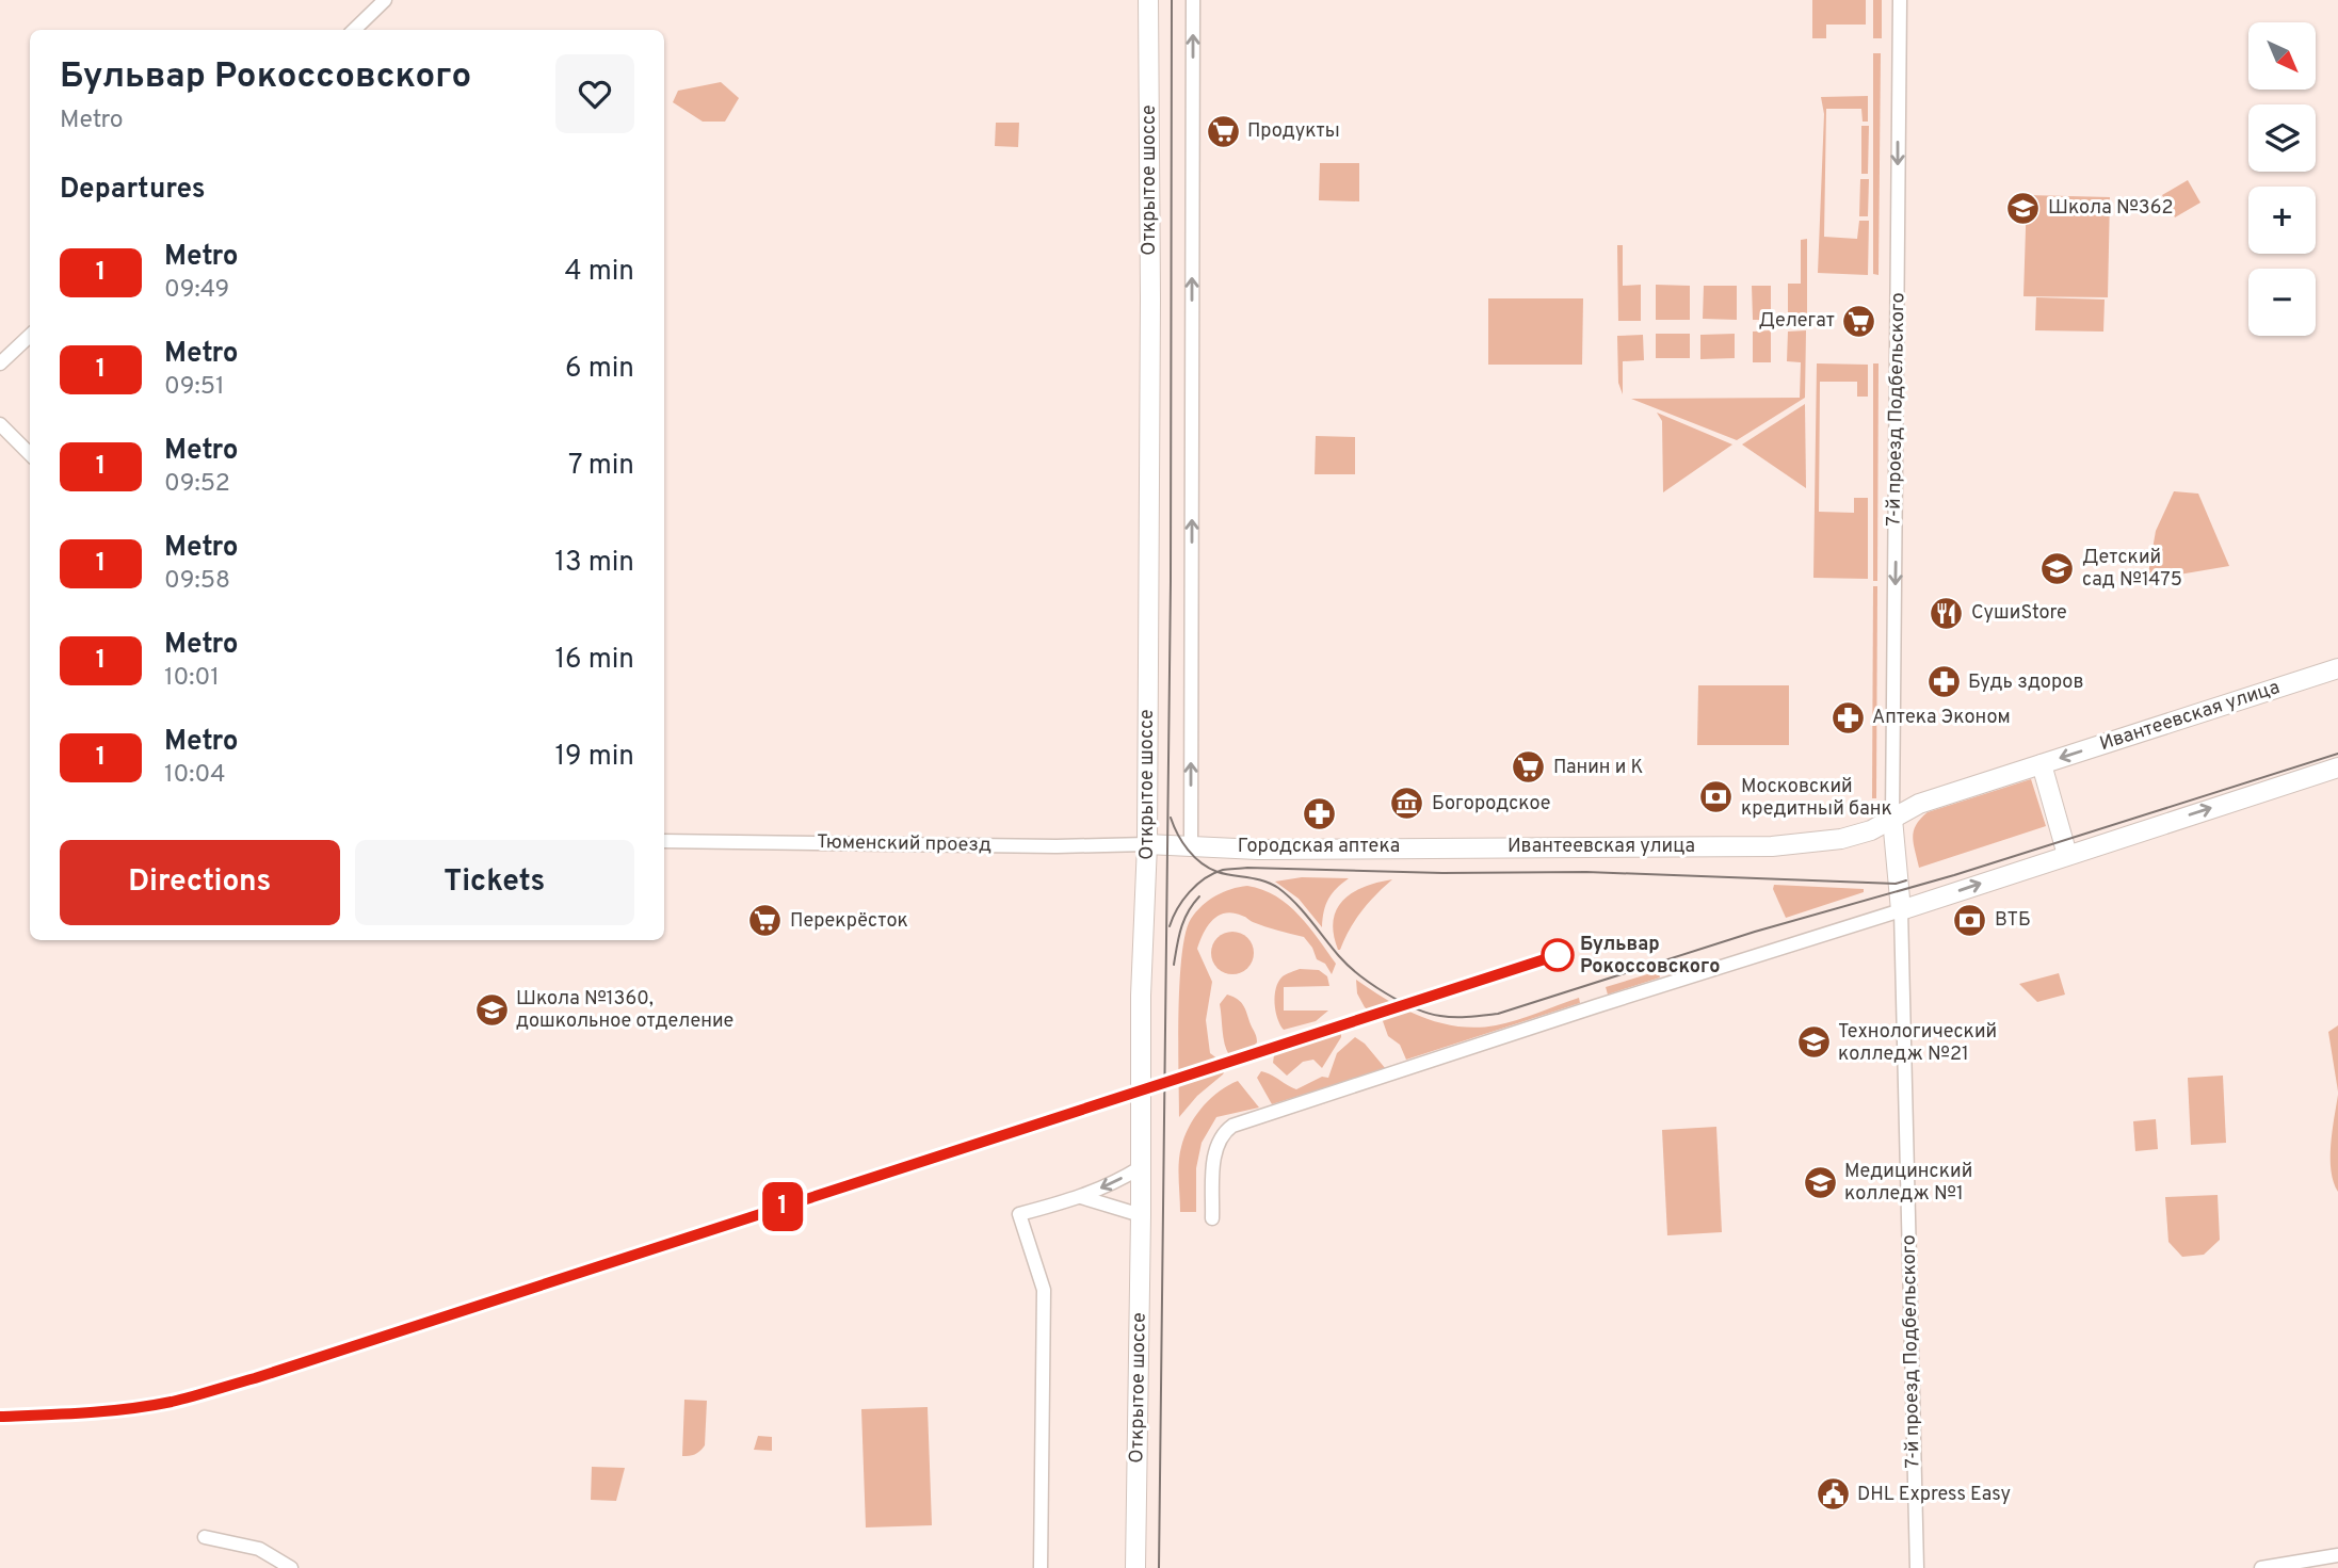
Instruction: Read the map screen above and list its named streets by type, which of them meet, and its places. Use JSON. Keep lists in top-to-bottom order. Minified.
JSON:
{"streets":{"street":["Открытое шоссе","7-й проезд Подбельского","Ивантеевская улица","Тюменский проезд"]},"crossings":[["Открытое шоссе","Ивантеевская улица"],["Открытое шоссе","Тюменский проезд"],["7-й проезд Подбельского","Ивантеевская улица"],["Ивантеевская улица","Тюменский проезд"]],"one_way":["7-й проезд Подбельского"],"places":{"supermarket":["Продукты","Делегат","Панин и К","Перекрёсток"],"school or university":["Школа №362","Детский сад №1475","Школа №1360, дошкольное отделение","Технологический колледж №21","Медицинский колледж №1"],"restaurant":["СушиStore"],"pharmacy":["Будь здоров","Аптека Эконом","Городская аптека"],"bank":["Московский кредитный банк","ВТБ"],"museum":["Богородское"],"other":["Бульвар Рокоссовского"],"public building":["DHL Express Easy"]},"lines":["metro line 1"],"north":"bottom right","page":{"on_map":"1","map_buttons":["+","−"],"heading":[["Бульвар Рокоссовского","Metro"],"Departures"],"list":[{"mark":"1","name":"Metro","note":"09:49","value":"4 min"},{"mark":"1","name":"Metro","note":"09:51","value":"6 min"},{"mark":"1","name":"Metro","note":"09:52","value":"7 min"},{"mark":"1","name":"Metro","note":"09:58","value":"13 min"},{"mark":"1","name":"Metro","note":"10:01","value":"16 min"},{"mark":"1","name":"Metro","note":"10:04","value":"19 min"}],"buttons":["Directions","Tickets"]}}
